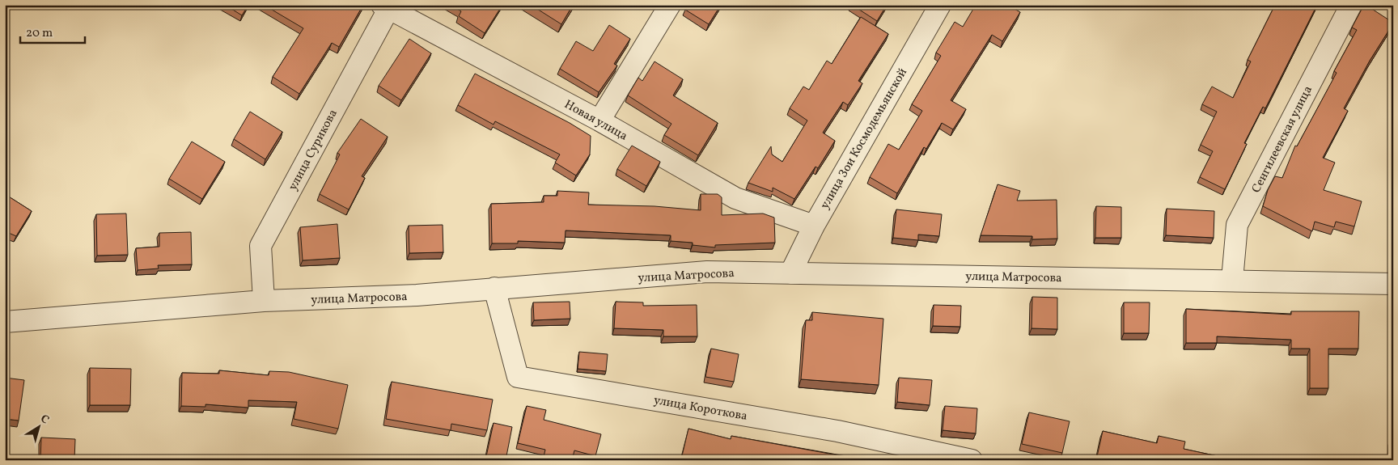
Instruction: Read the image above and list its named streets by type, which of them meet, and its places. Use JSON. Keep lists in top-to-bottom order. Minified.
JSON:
{"streets":{"street":["Новая улица","улица Зои Космодемьянской","Сенгилеевская улица","улица Сурикова","улица Матросова","улица Короткова"]},"crossings":[["Новая улица","улица Зои Космодемьянской"],["Новая улица","улица Сурикова"],["улица Зои Космодемьянской","улица Матросова"],["Сенгилеевская улица","улица Матросова"],["улица Сурикова","улица Матросова"],["улица Матросова","улица Короткова"]],"scale_bar":"20 m","north":"top right"}
